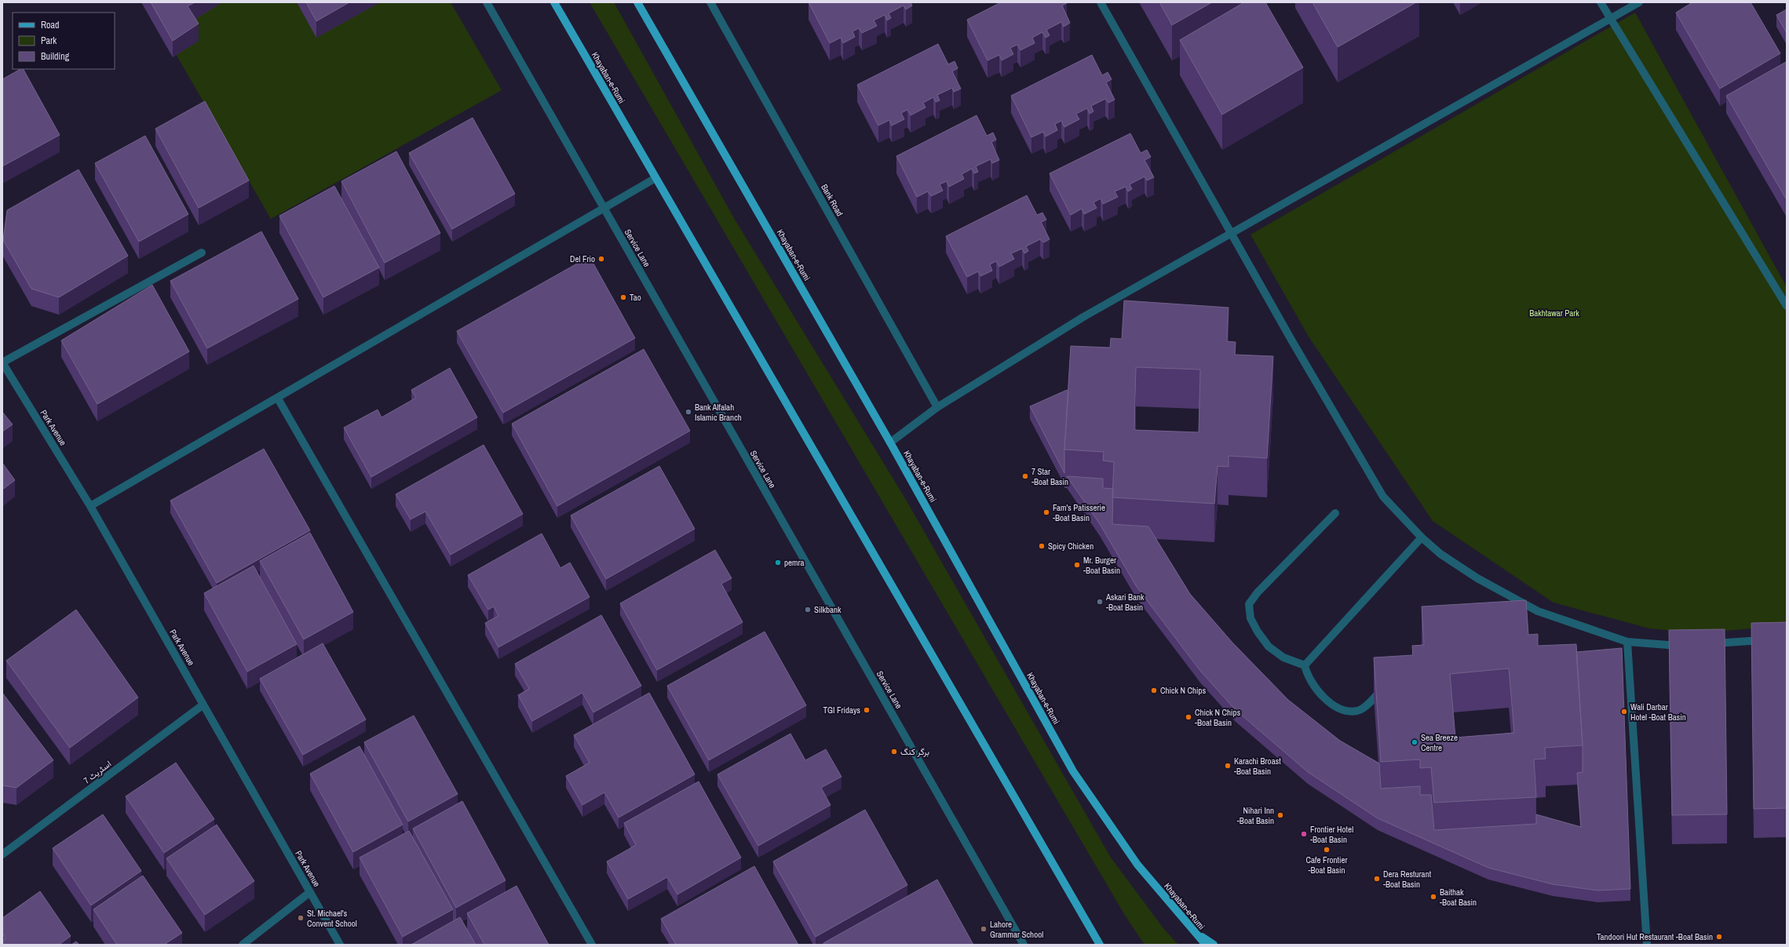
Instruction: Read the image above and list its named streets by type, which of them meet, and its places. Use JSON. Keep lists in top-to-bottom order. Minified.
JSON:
{"streets":{"main road":["Khayaban-e-Rumi"],"street":["Bank Road","Service Lane","Park Avenue","اسٹریٹ 7"]},"crossings":[["Park Avenue","اسٹریٹ 7"]],"parks":["Bakhtawar Park"],"places":["Del Frio","Tao","Bank Alfalah Islamic Branch","7 Star -Boat Basin","Fam's Patisserie -Boat Basin","Spicy Chicken","pemra","Mr. Burger -Boat Basin","Askari Bank -Boat Basin","Silkbank","Chick N Chips","TGI Fridays","Wali Darbar Hotel -Boat Basin","Chick N Chips -Boat Basin","Sea Breeze Centre","برگر کنگ","Karachi Broast -Boat Basin","Nihari Inn -Boat Basin","Frontier Hotel -Boat Basin","Cafe Frontier -Boat Basin","Dera Resturant -Boat Basin","Baithak -Boat Basin","St. Michael's Convent School","Lahore Grammar School","Tandoori Hut Restaurant -Boat Basin"],"legend":["Road","Park","Building"]}
